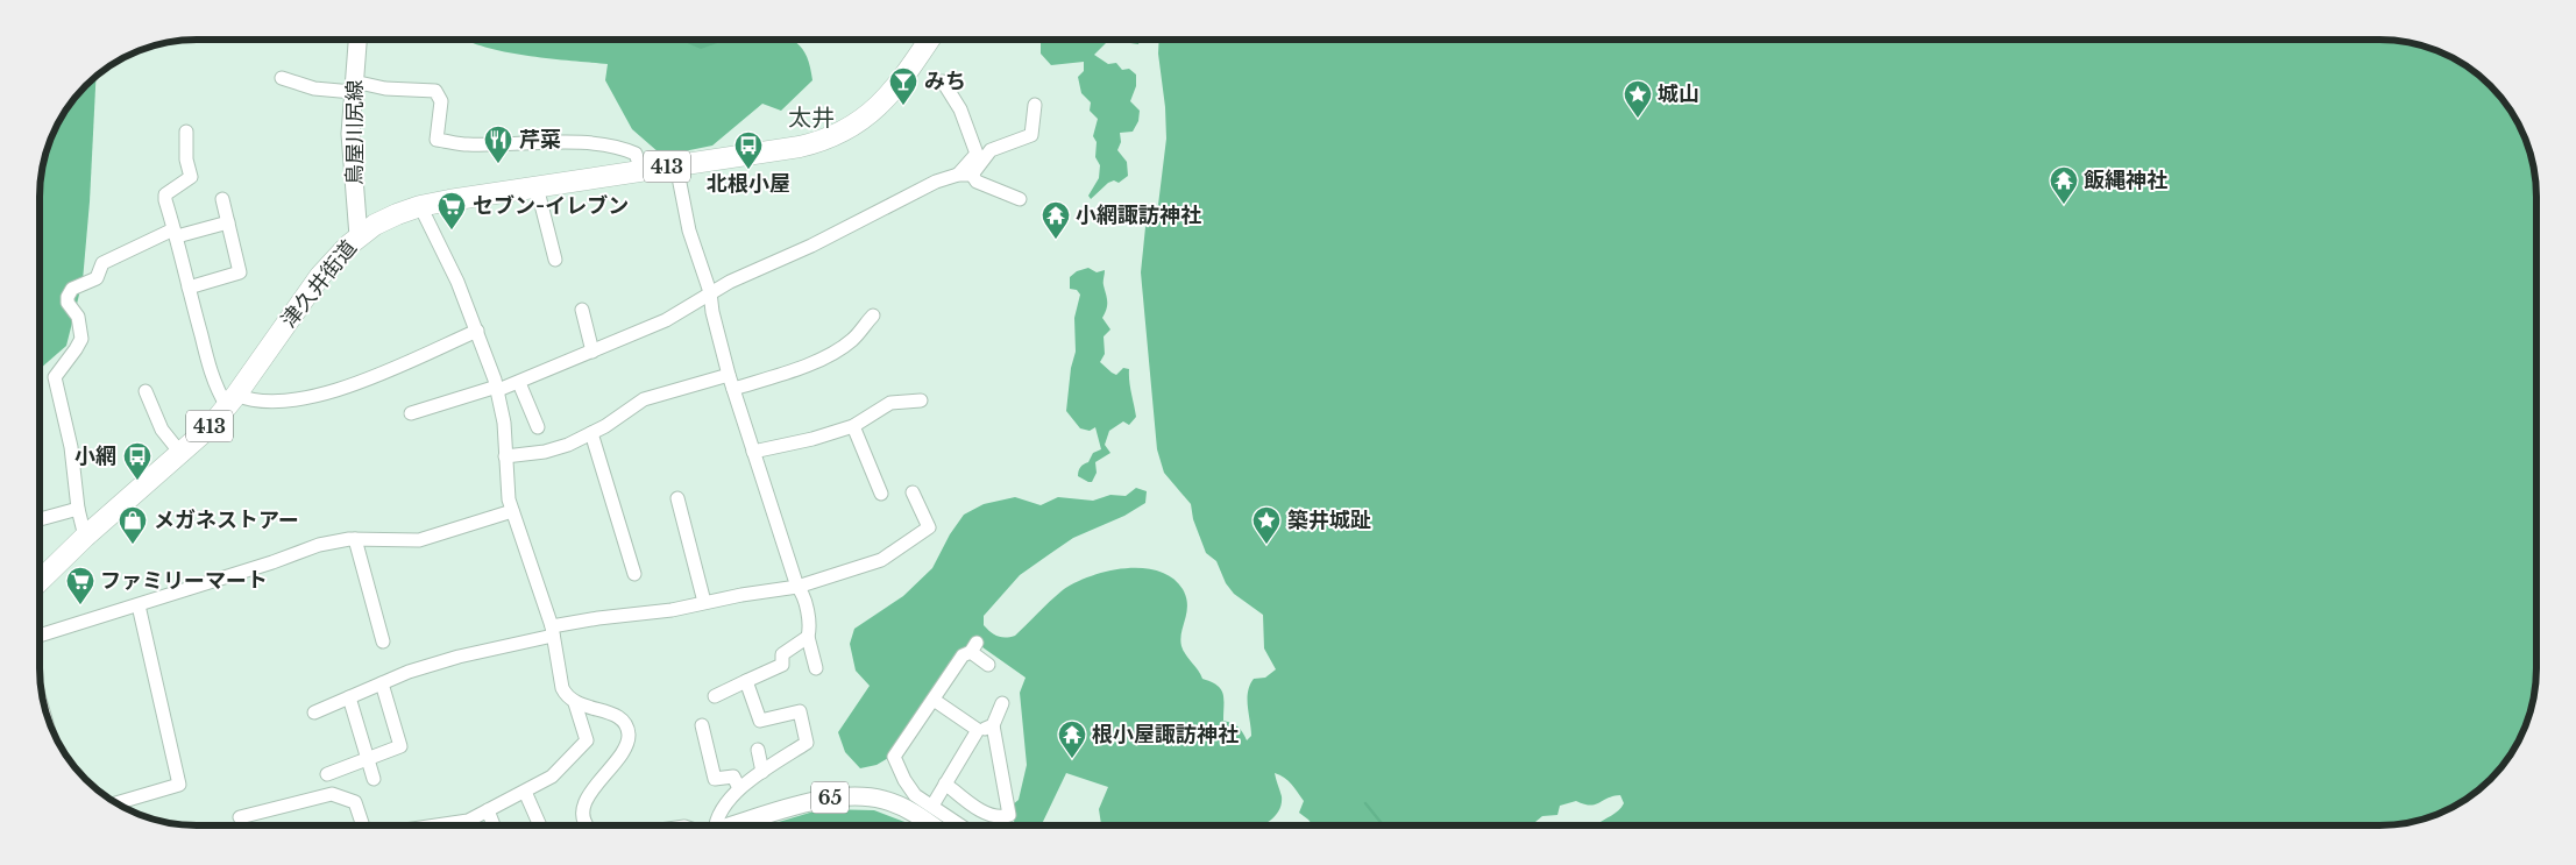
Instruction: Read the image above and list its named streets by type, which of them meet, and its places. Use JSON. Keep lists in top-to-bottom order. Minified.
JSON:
{"streets":{"highway":["413","津久井街道"],"main road":["鳥屋川尻線","65"]},"crossings":[["鳥屋川尻線","津久井街道"]],"districts":["太井"],"places":{"bar":["みち"],"place":["城山","築井城趾"],"restaurant":["芹菜"],"bus stop":["北根小屋","小網"],"temple":["飯縄神社","小網諏訪神社","根小屋諏訪神社"],"supermarket":["セブン-イレブン","ファミリーマート"],"shop":["メガネストアー"]}}
